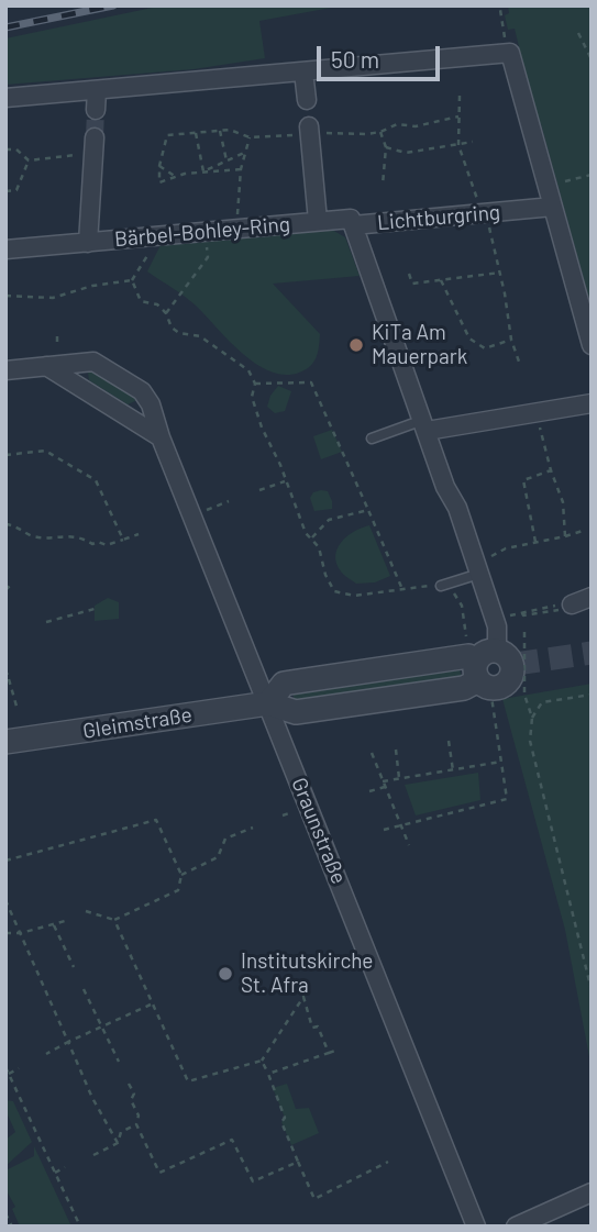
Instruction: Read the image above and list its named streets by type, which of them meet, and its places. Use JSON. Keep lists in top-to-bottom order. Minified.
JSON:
{"streets":{"street":["Lichtburgring","Bärbel-Bohley-Ring","Gleimstraße","Graunstraße"]},"crossings":[["Lichtburgring","Bärbel-Bohley-Ring"],["Lichtburgring","Gleimstraße"],["Gleimstraße","Graunstraße"]],"places":["KiTa Am Mauerpark","Institutskirche St. Afra"],"scale_bar":"50 m"}
